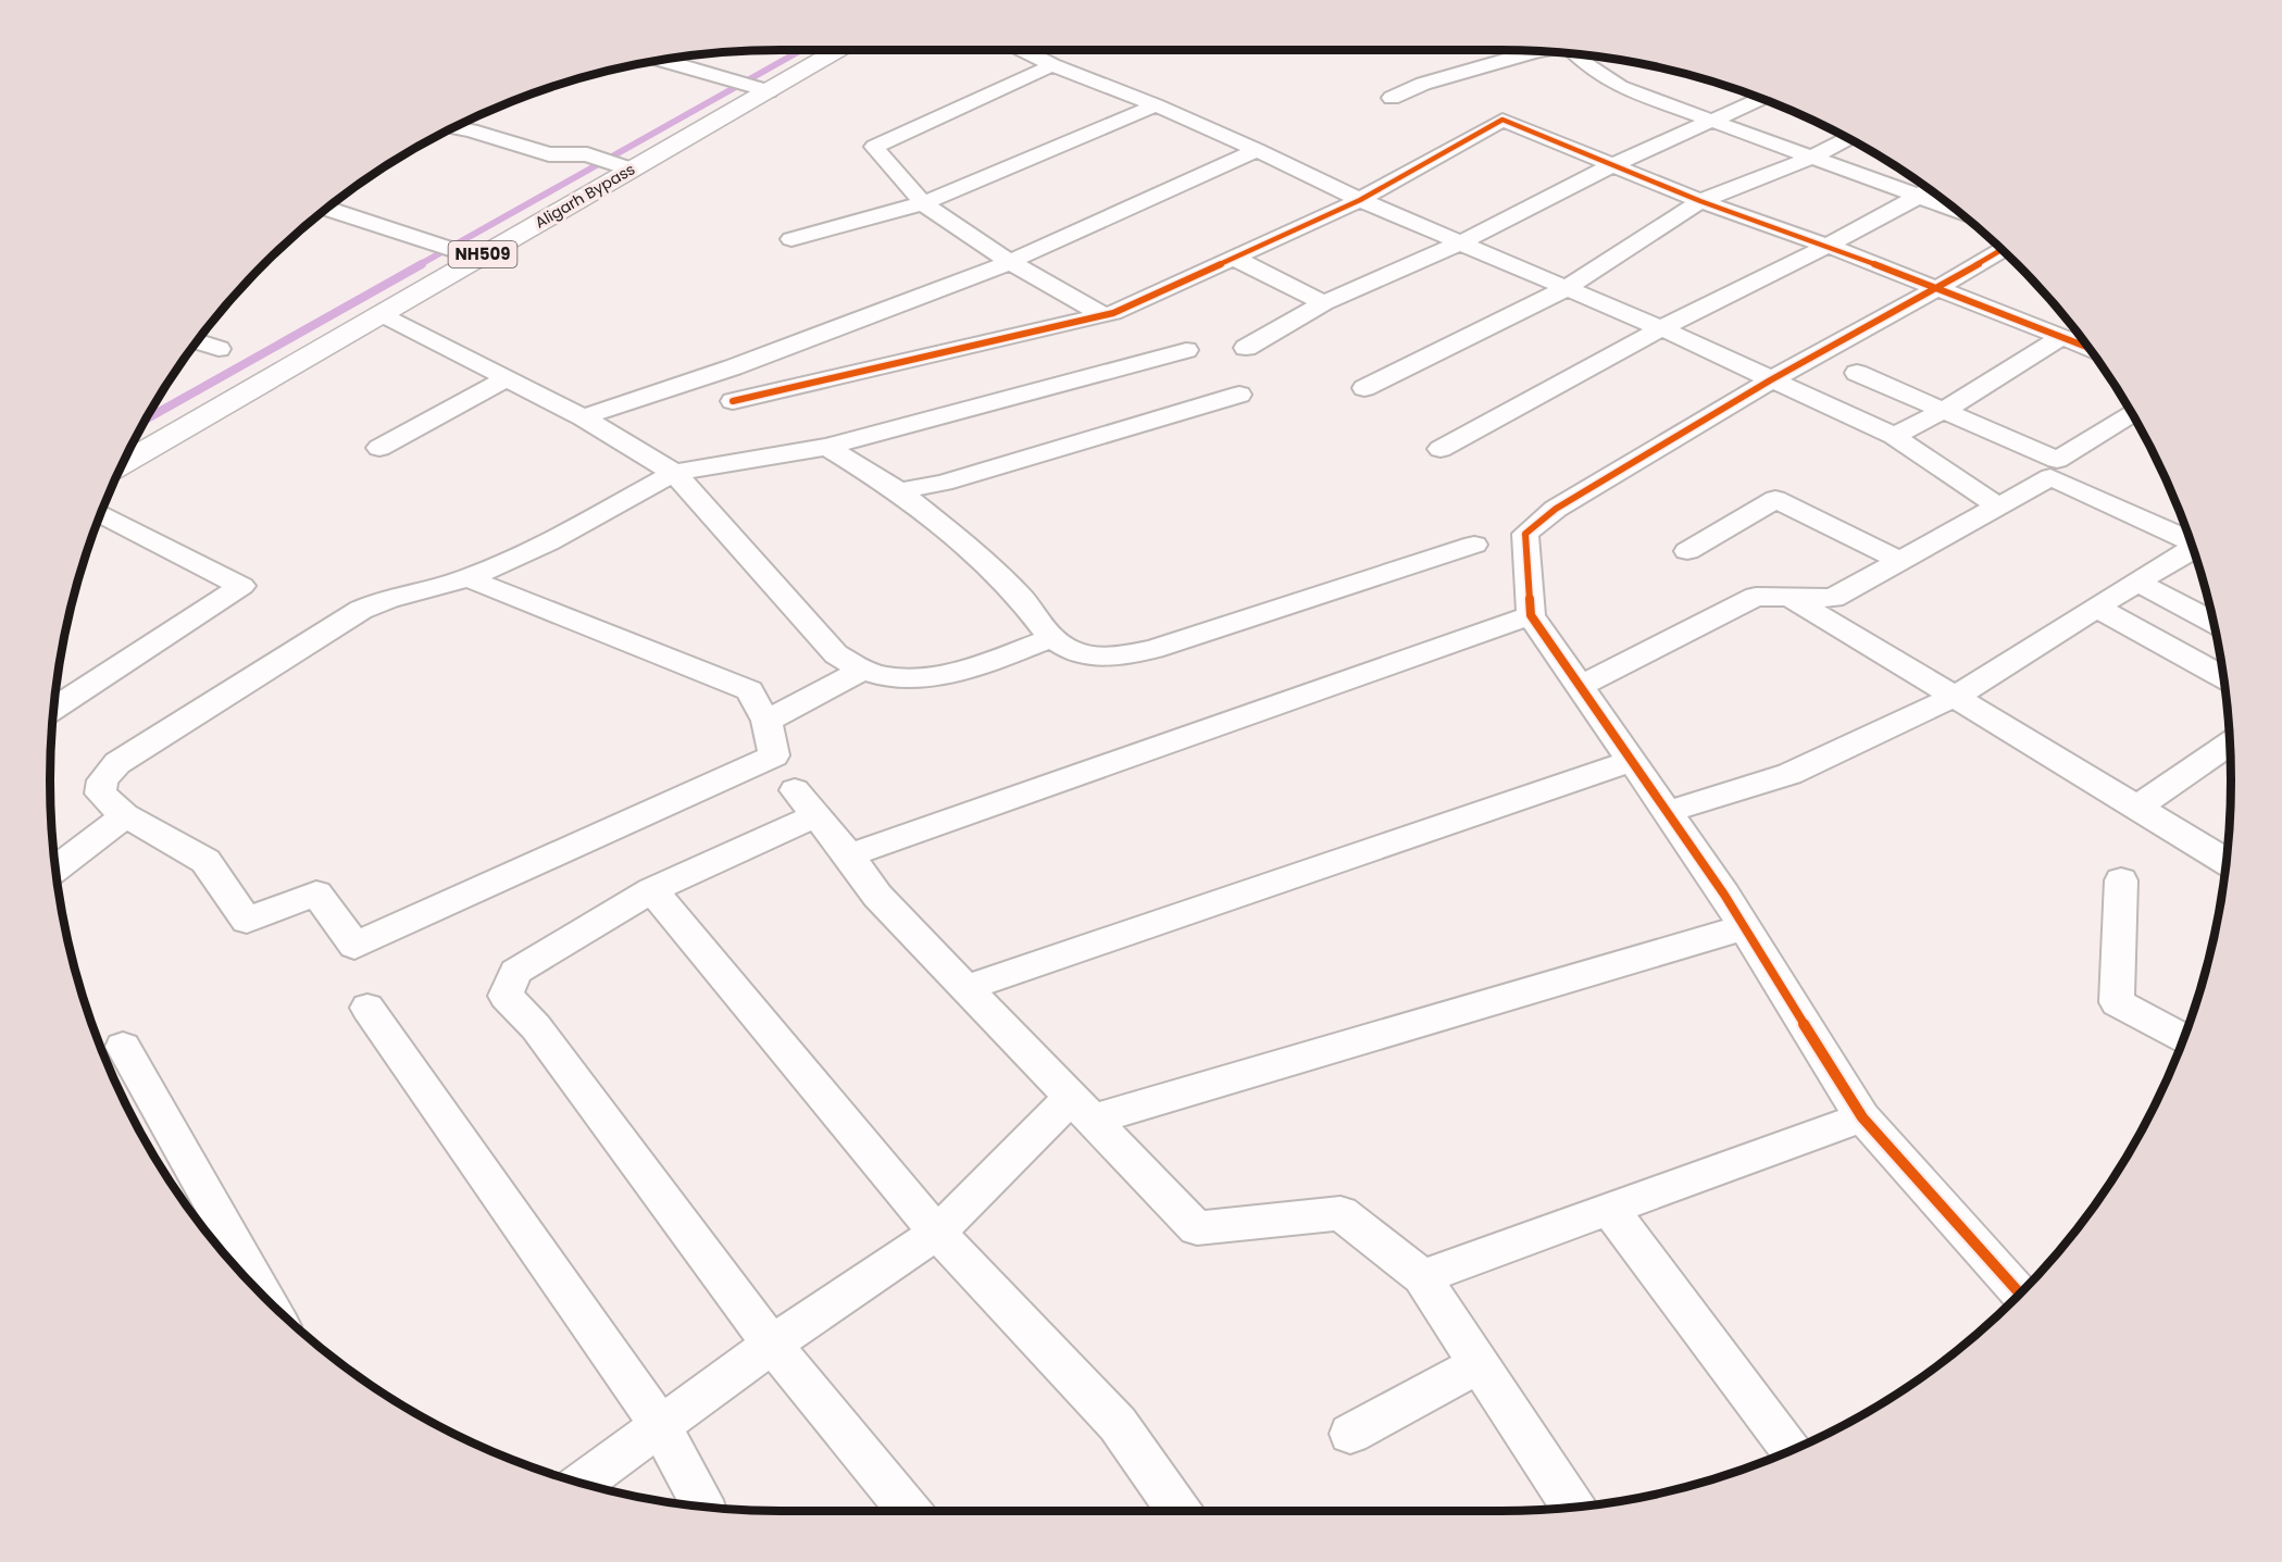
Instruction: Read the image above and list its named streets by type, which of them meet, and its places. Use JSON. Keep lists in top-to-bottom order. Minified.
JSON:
{"streets":{"highway":["Aligarh Bypass","NH509"]}}
